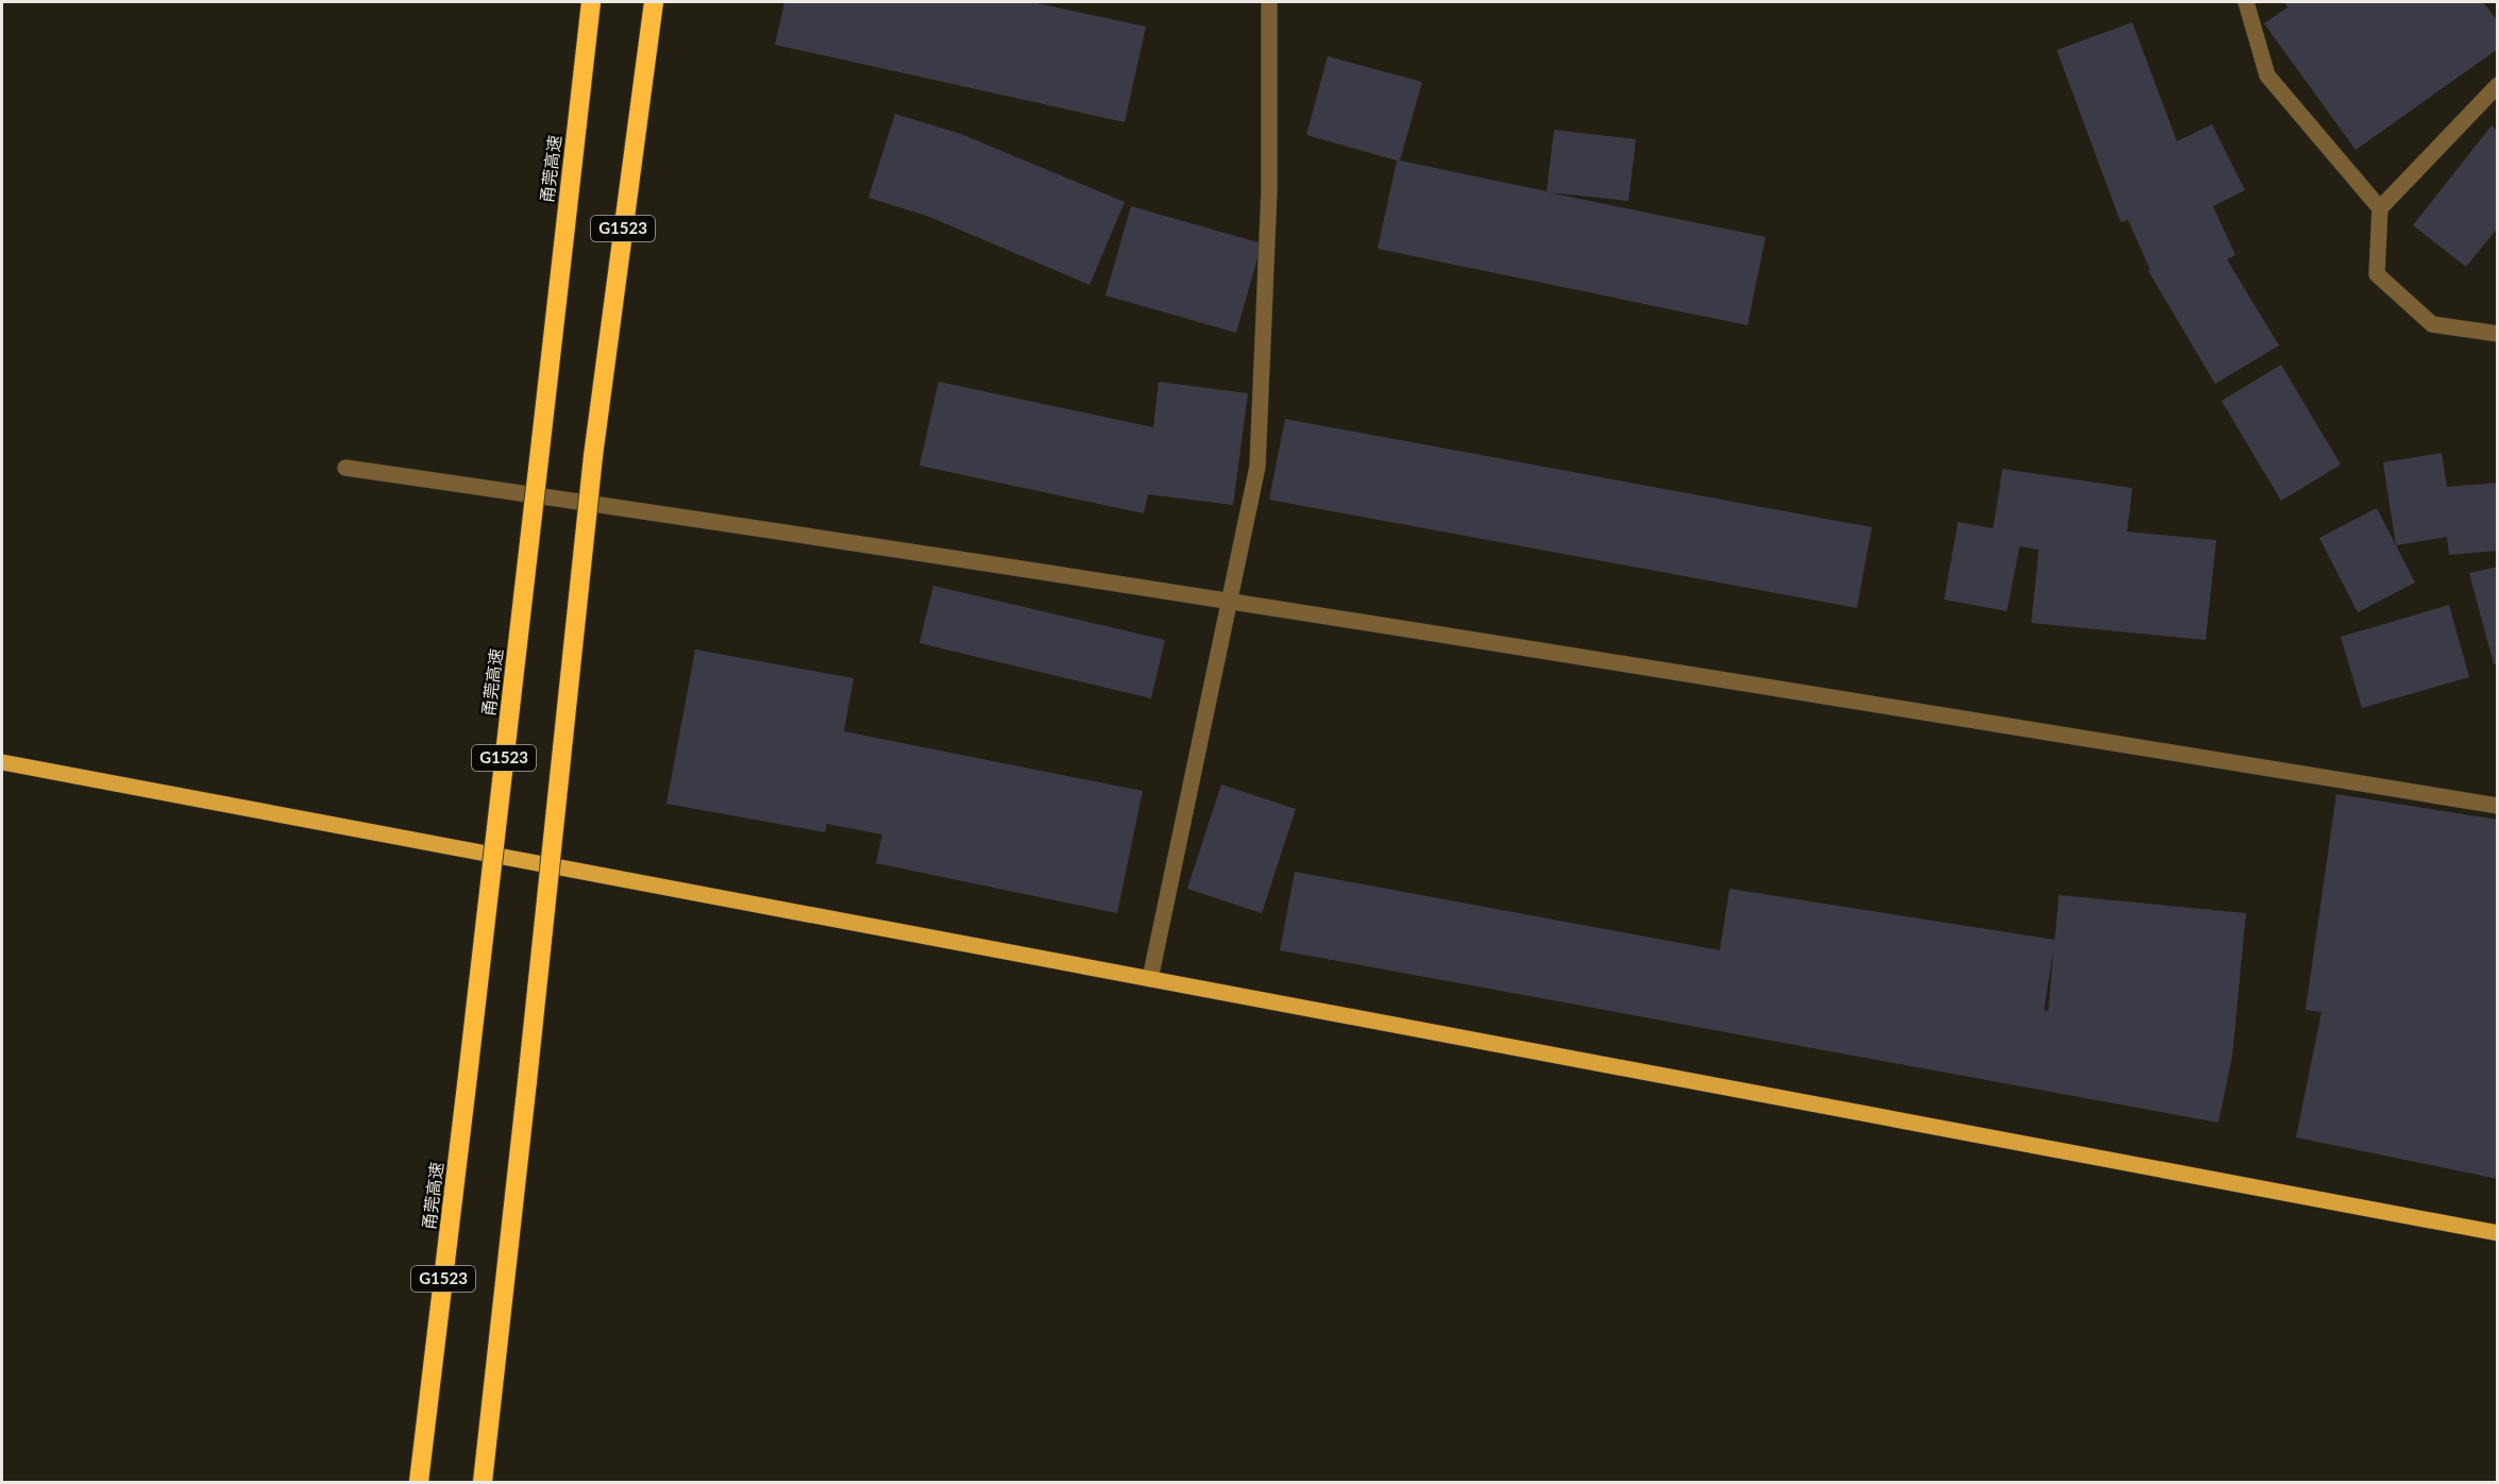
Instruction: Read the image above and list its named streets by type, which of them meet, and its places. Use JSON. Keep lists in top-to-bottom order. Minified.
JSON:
{"streets":{"highway":["甬莞高速","G1523"]}}
